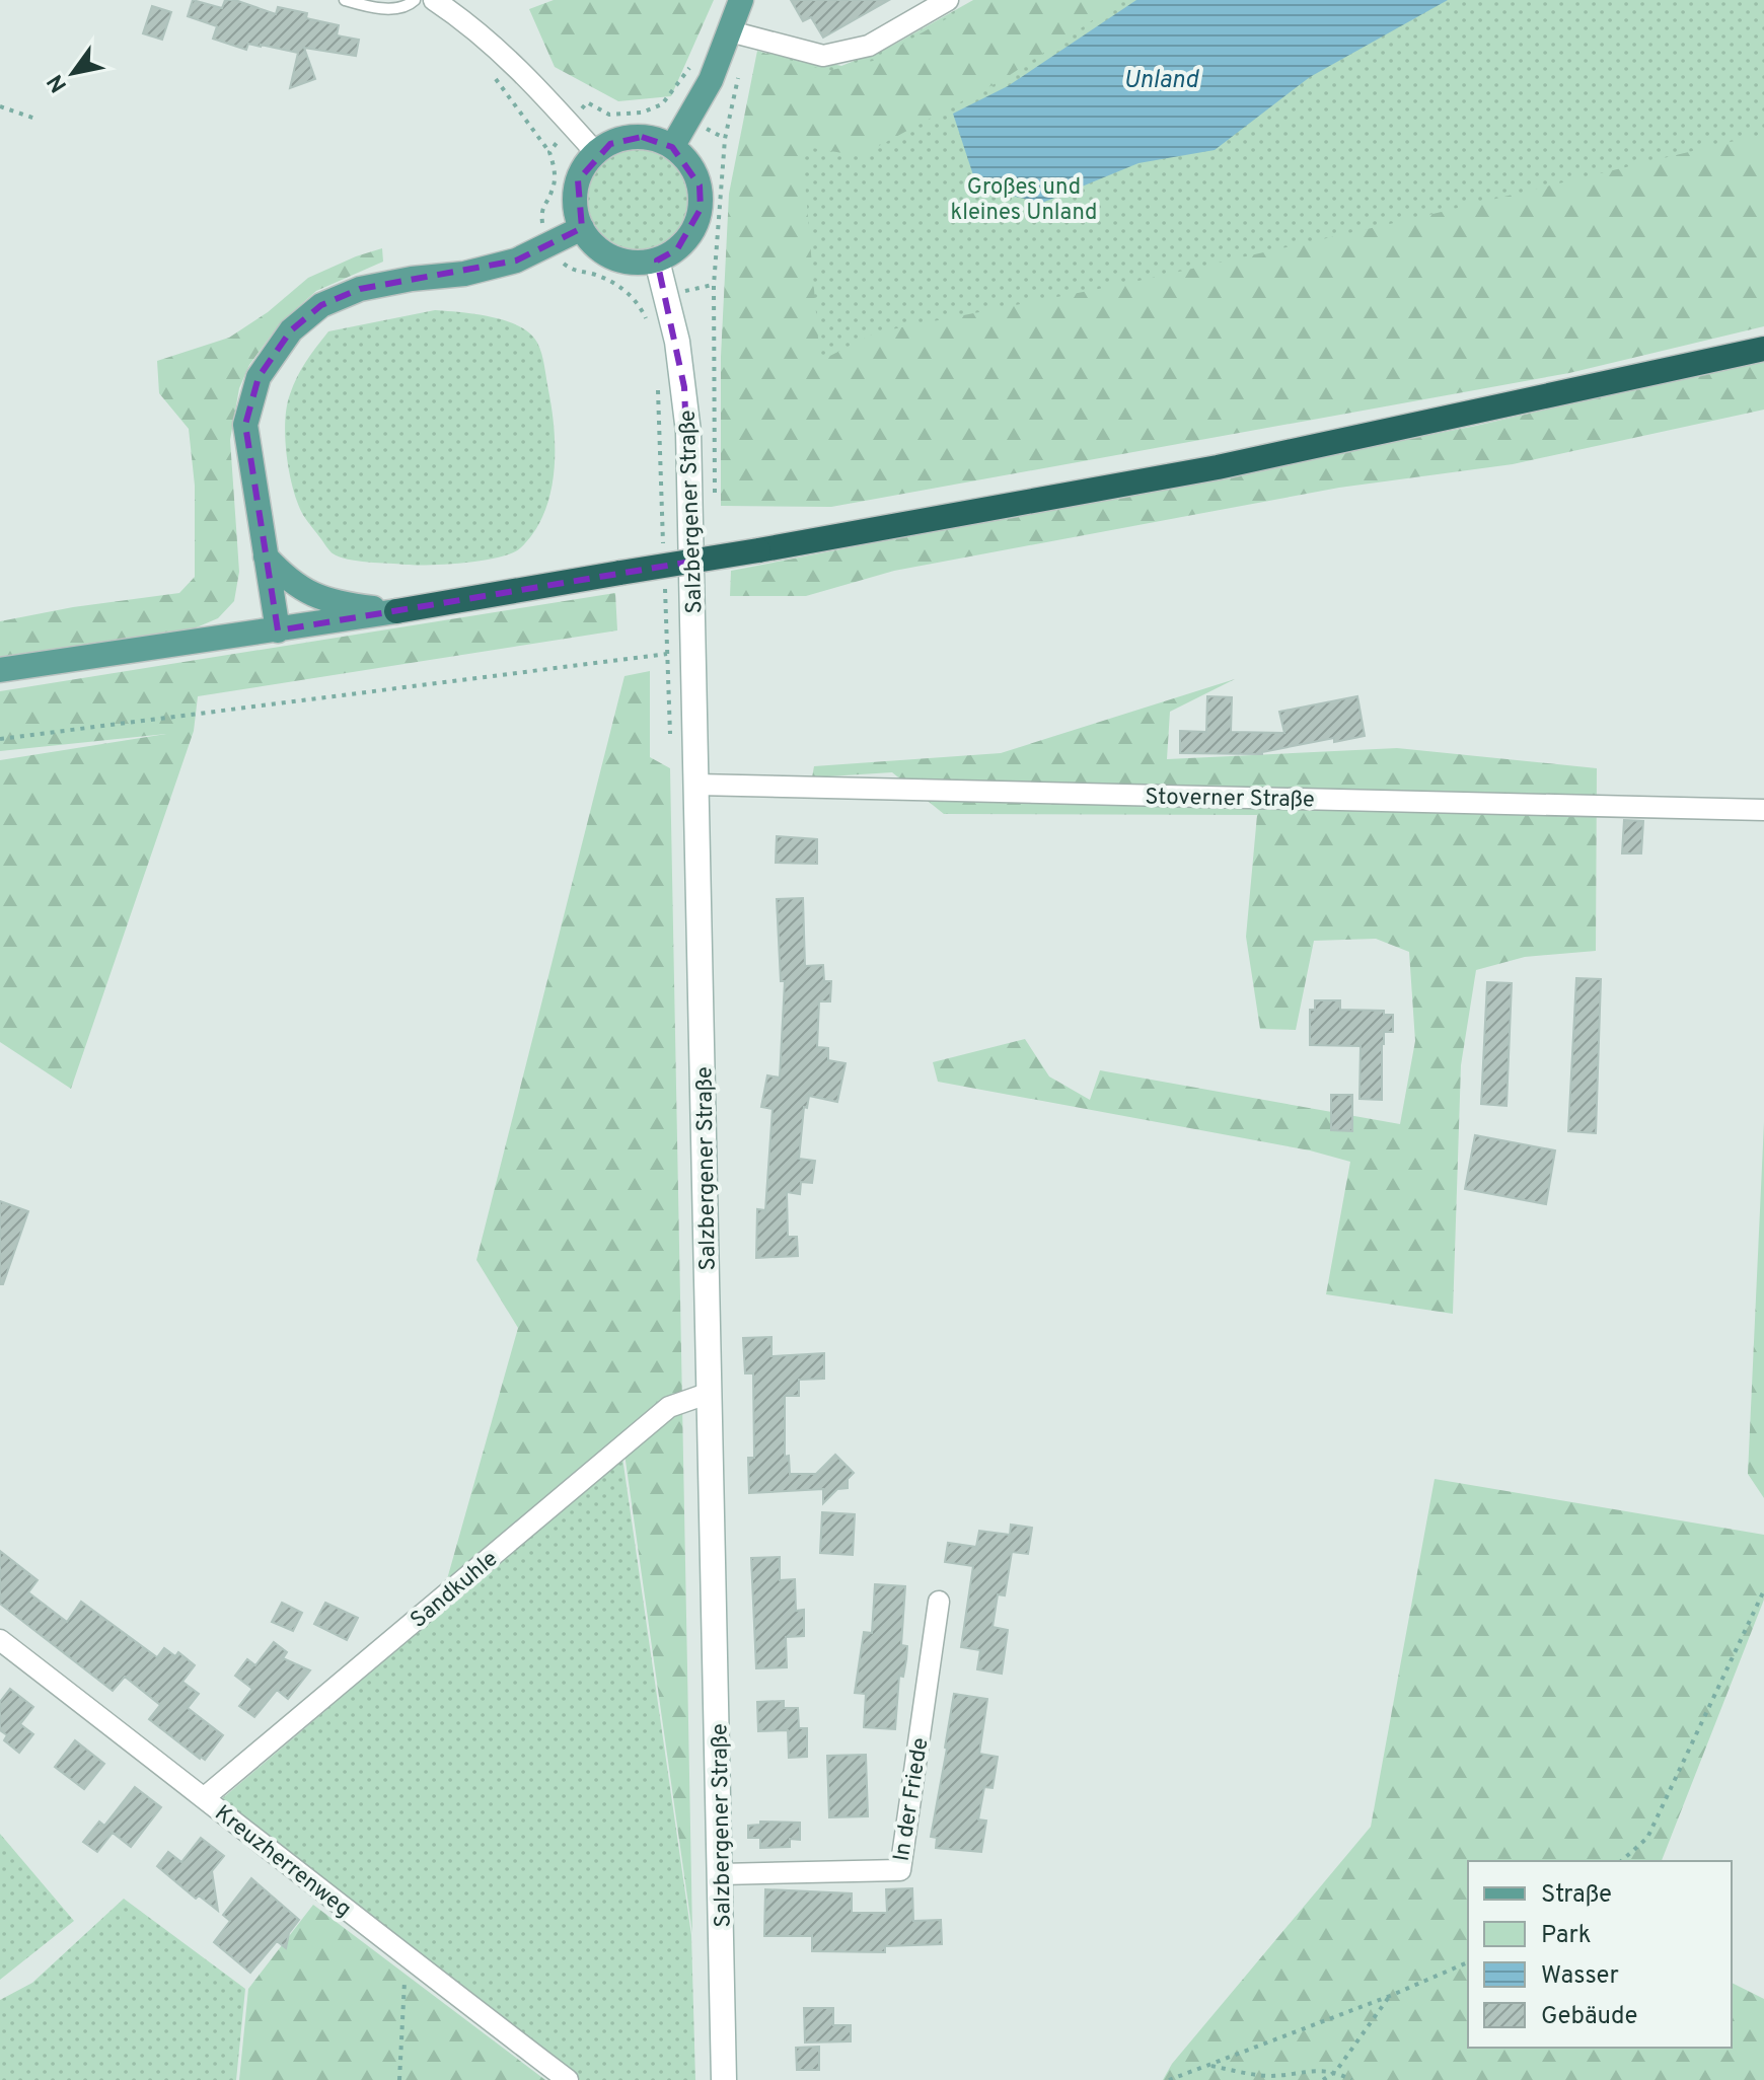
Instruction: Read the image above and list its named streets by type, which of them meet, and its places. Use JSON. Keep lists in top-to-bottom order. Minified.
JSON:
{"streets":{"main road":["Salzbergener Straße"],"street":["Stoverner Straße","Sandkuhle","In der Friede","Kreuzherrenweg"]},"crossings":[["Salzbergener Straße","Stoverner Straße"],["Salzbergener Straße","Sandkuhle"],["Salzbergener Straße","In der Friede"],["Sandkuhle","Kreuzherrenweg"]],"water":["Unland"],"parks":["Großes und kleines Unland"],"legend":["Straße","Park","Wasser","Gebäude"],"north":"bottom left"}
